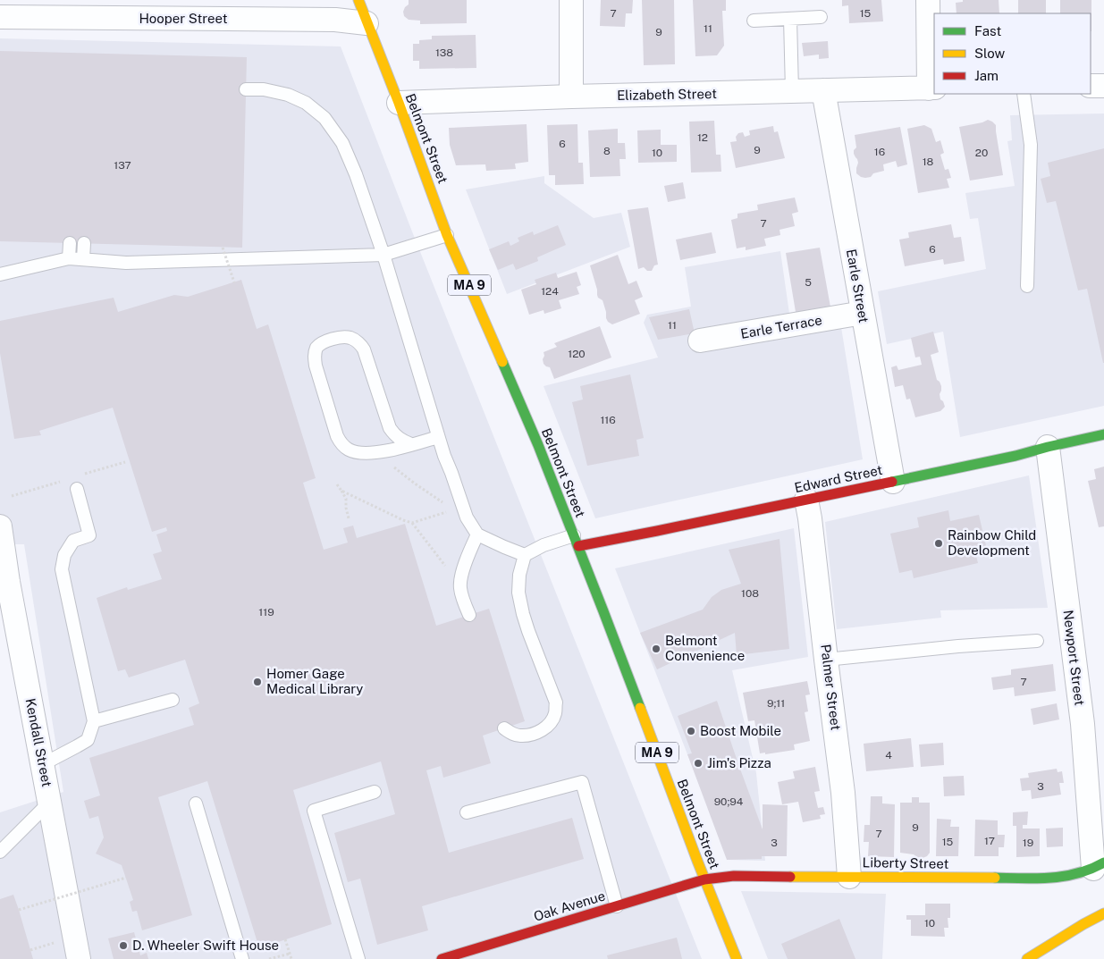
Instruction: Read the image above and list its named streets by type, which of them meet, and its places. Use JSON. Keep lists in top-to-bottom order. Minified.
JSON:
{"streets":{"main road":["Belmont Street","MA 9","Edward Street","Liberty Street","Oak Avenue"],"street":["Hooper Street","Elizabeth Street","Earle Street","Earle Terrace","Newport Street","Palmer Street","Kendall Street"]},"crossings":[["Hooper Street","Belmont Street"],["Elizabeth Street","Belmont Street"],["Elizabeth Street","Earle Street"],["Belmont Street","Edward Street"],["Belmont Street","Liberty Street"],["Belmont Street","Oak Avenue"],["Earle Street","Earle Terrace"],["Earle Street","Edward Street"],["Edward Street","Newport Street"],["Edward Street","Palmer Street"],["Newport Street","Liberty Street"],["Palmer Street","Liberty Street"],["Liberty Street","Oak Avenue"]],"places":["Rainbow Child Development","Belmont Convenience","Homer Gage Medical Library","Boost Mobile","Jim's Pizza","D. Wheeler Swift House"],"house_numbers":["7","15","11","9","138","12","6","9","8","16","10","20","18","137","7","6","5","124","11","120","116","108","119","7","9;11","4","3","90;94","9","7","17","15","3","19","10"],"legend":["Fast","Slow","Jam"]}
